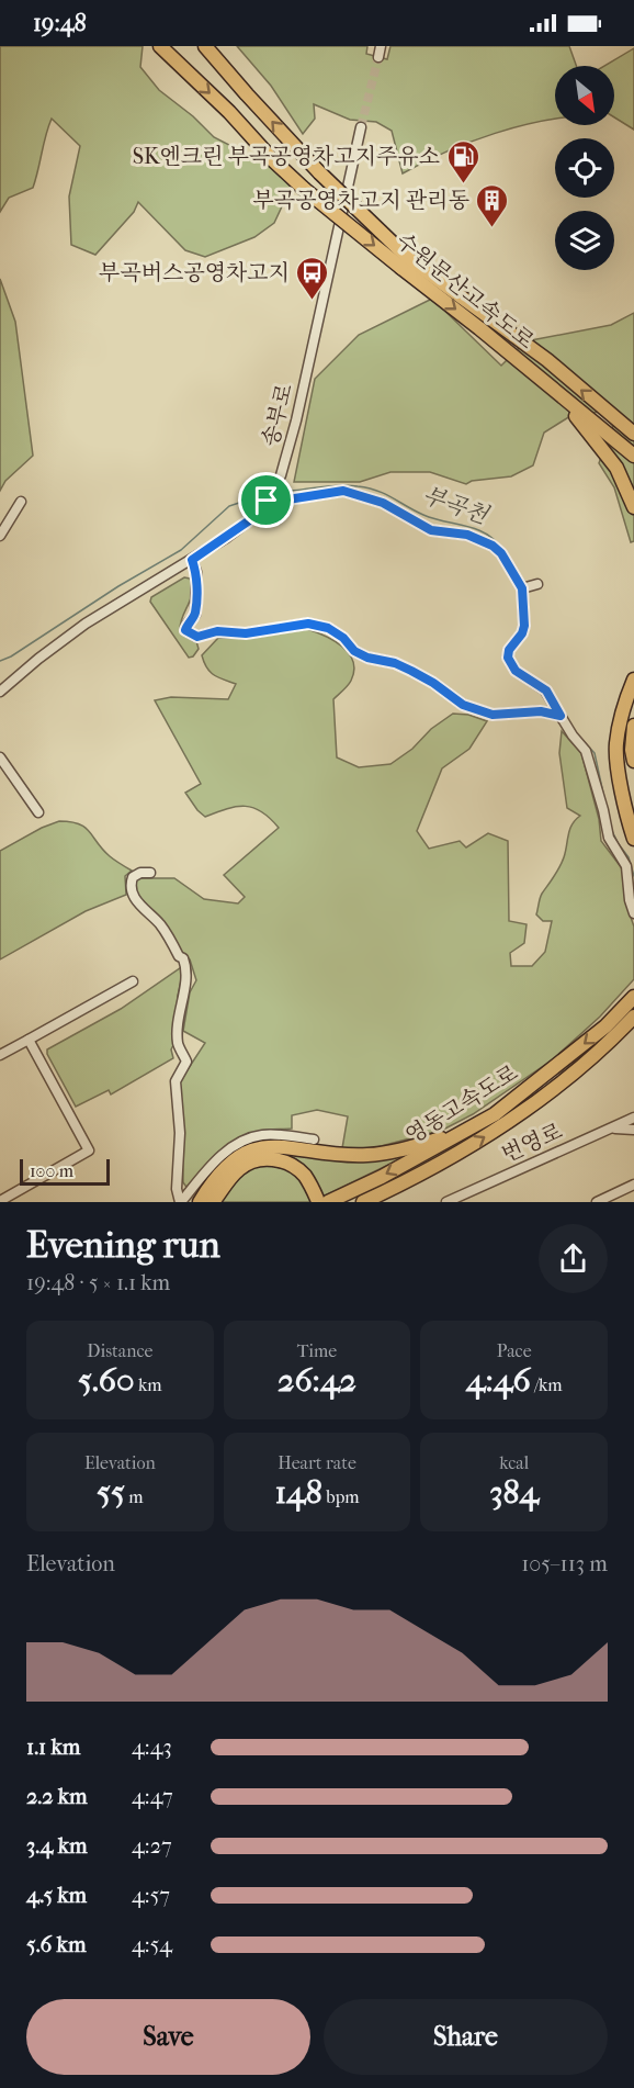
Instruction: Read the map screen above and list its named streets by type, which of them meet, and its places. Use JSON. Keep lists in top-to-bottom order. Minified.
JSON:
{"streets":{"highway":["수원문산고속도로","영동고속도로"],"street":["송부로","번영로"]},"water":["부곡천"],"places":{"fuel station":["SK엔크린 부곡공영차고지주유소"],"building":["부곡공영차고지 관리동"],"bus stop":["부곡버스공영차고지"]},"scale_bar":"100 m","north":"bottom right","page":{"status":"19:48","scale":"100 m","heading":["Evening run","19:48 · 5 × 1.1 km"],"stats":[["Distance","5.60 km"],["Time","26:42"],["Pace","4:46 /km"],["Elevation","55 m"],["Heart rate","148 bpm"],["kcal","384"]],"chart":["Elevation","105–113 m"],"list":[{"name":"1.1 km","note":"4:43"},{"name":"2.2 km","note":"4:47"},{"name":"3.4 km","note":"4:27"},{"name":"4.5 km","note":"4:57"},{"name":"5.6 km","note":"4:54"}],"buttons":["Save","Share"]}}
